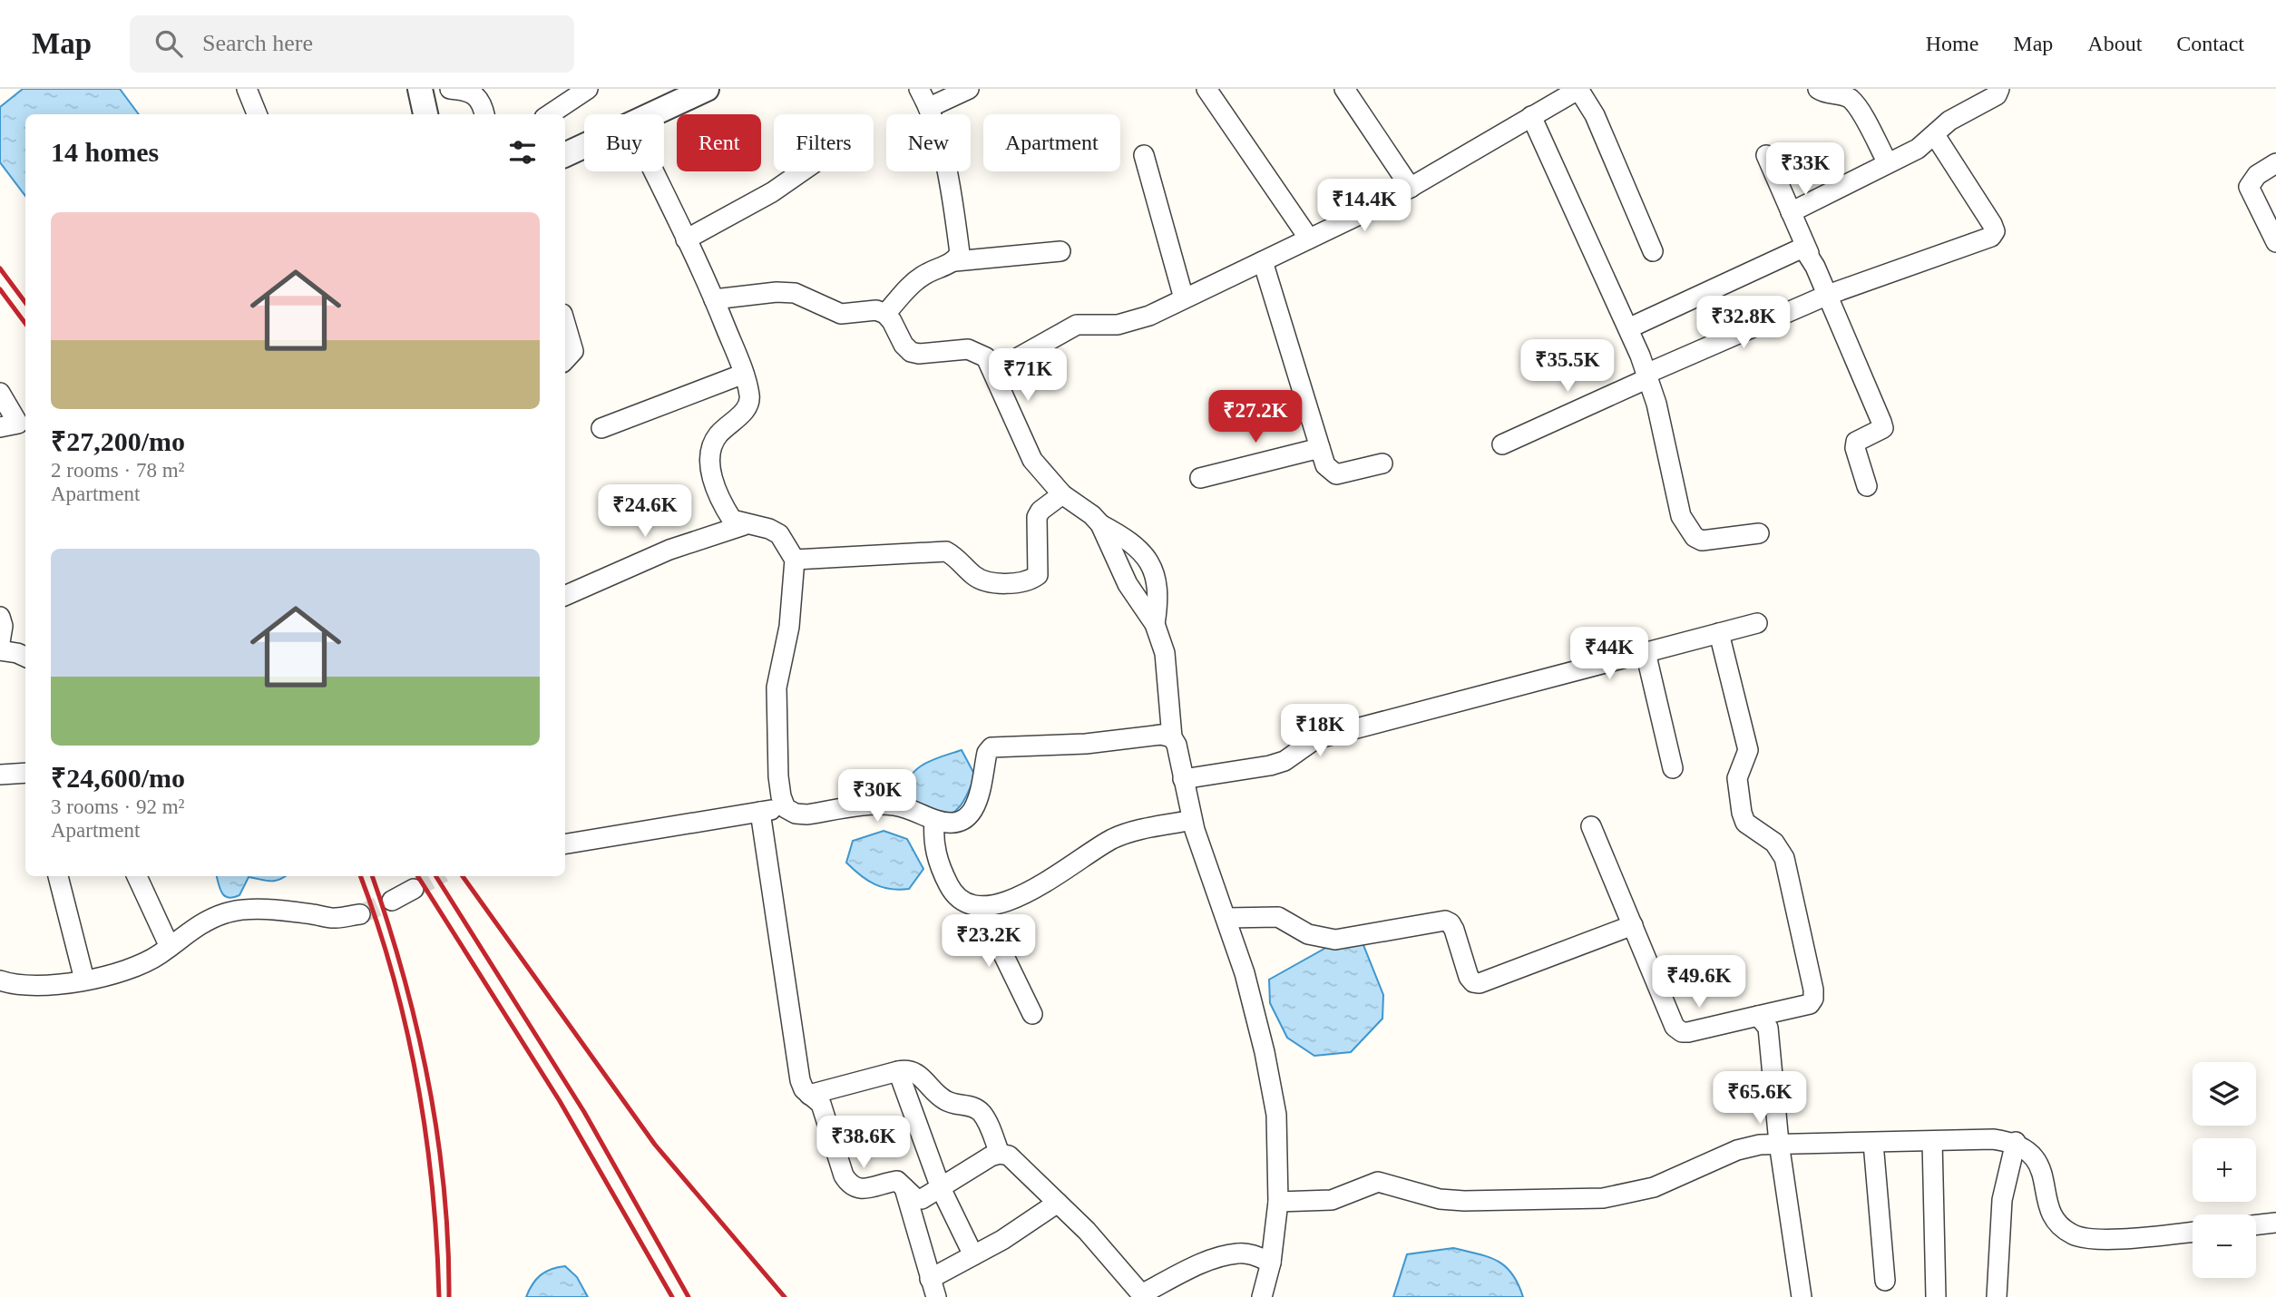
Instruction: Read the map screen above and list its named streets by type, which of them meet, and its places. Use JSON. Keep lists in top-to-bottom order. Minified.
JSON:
{"page":{"header":"Map","search":"Search here","nav":["Home","Map","About","Contact"],"chip":["Buy","Rent","Filters","New","Apartment"],"heading":"14 homes","price":["₹33K","₹14.4K","₹32.8K","₹35.5K","₹71K","₹27.2K","₹24.6K","₹44K","₹18K","₹30K","₹23.2K","₹49.6K","₹65.6K","₹38.6K"],"list":[{"name":"₹27,200/mo","note":"2 rooms · 78 m² · Apartment"},{"name":"₹24,600/mo","note":"3 rooms · 92 m² · Apartment"}],"map_buttons":["+","−"]}}
